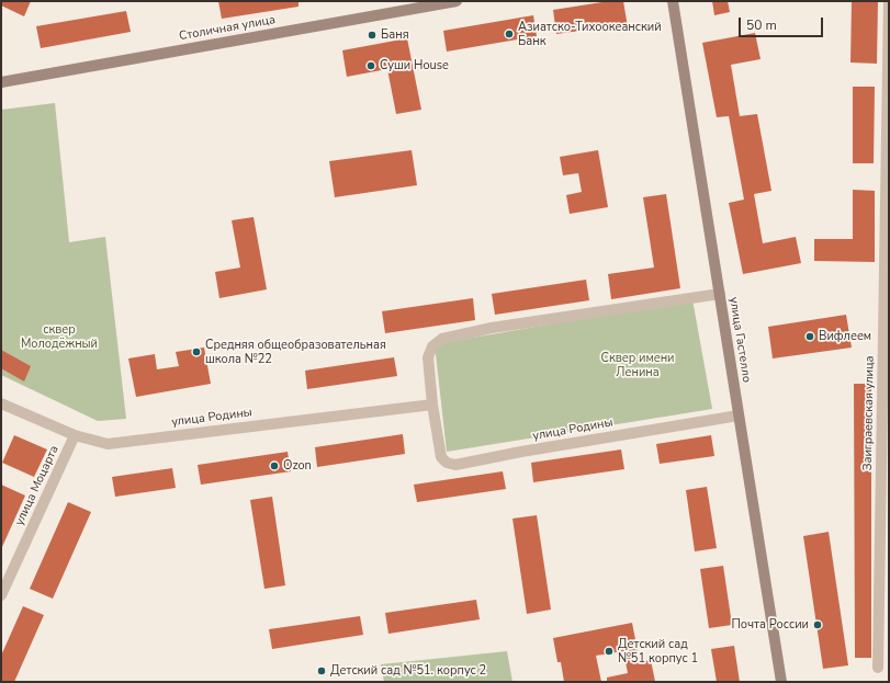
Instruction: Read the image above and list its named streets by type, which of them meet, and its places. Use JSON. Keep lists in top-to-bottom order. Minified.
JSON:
{"streets":{"street":["Столичная улица","улица Гастелло","Заиграевская улица","улица Родины","улица Моцарта"]},"crossings":[["улица Гастелло","улица Родины"],["улица Родины","улица Моцарта"]],"parks":["сквер Молодёжный","Сквер имени Ленина"],"places":["Азиатско-Тихоокеанский Банк","Баня","Суши House","Вифлеем","Средняя общеобразовательная школа №22","Ozon","Почта России","Детский сад №51 корпус 1","Детский сад №51. корпус 2"],"scale_bar":"50 m"}
